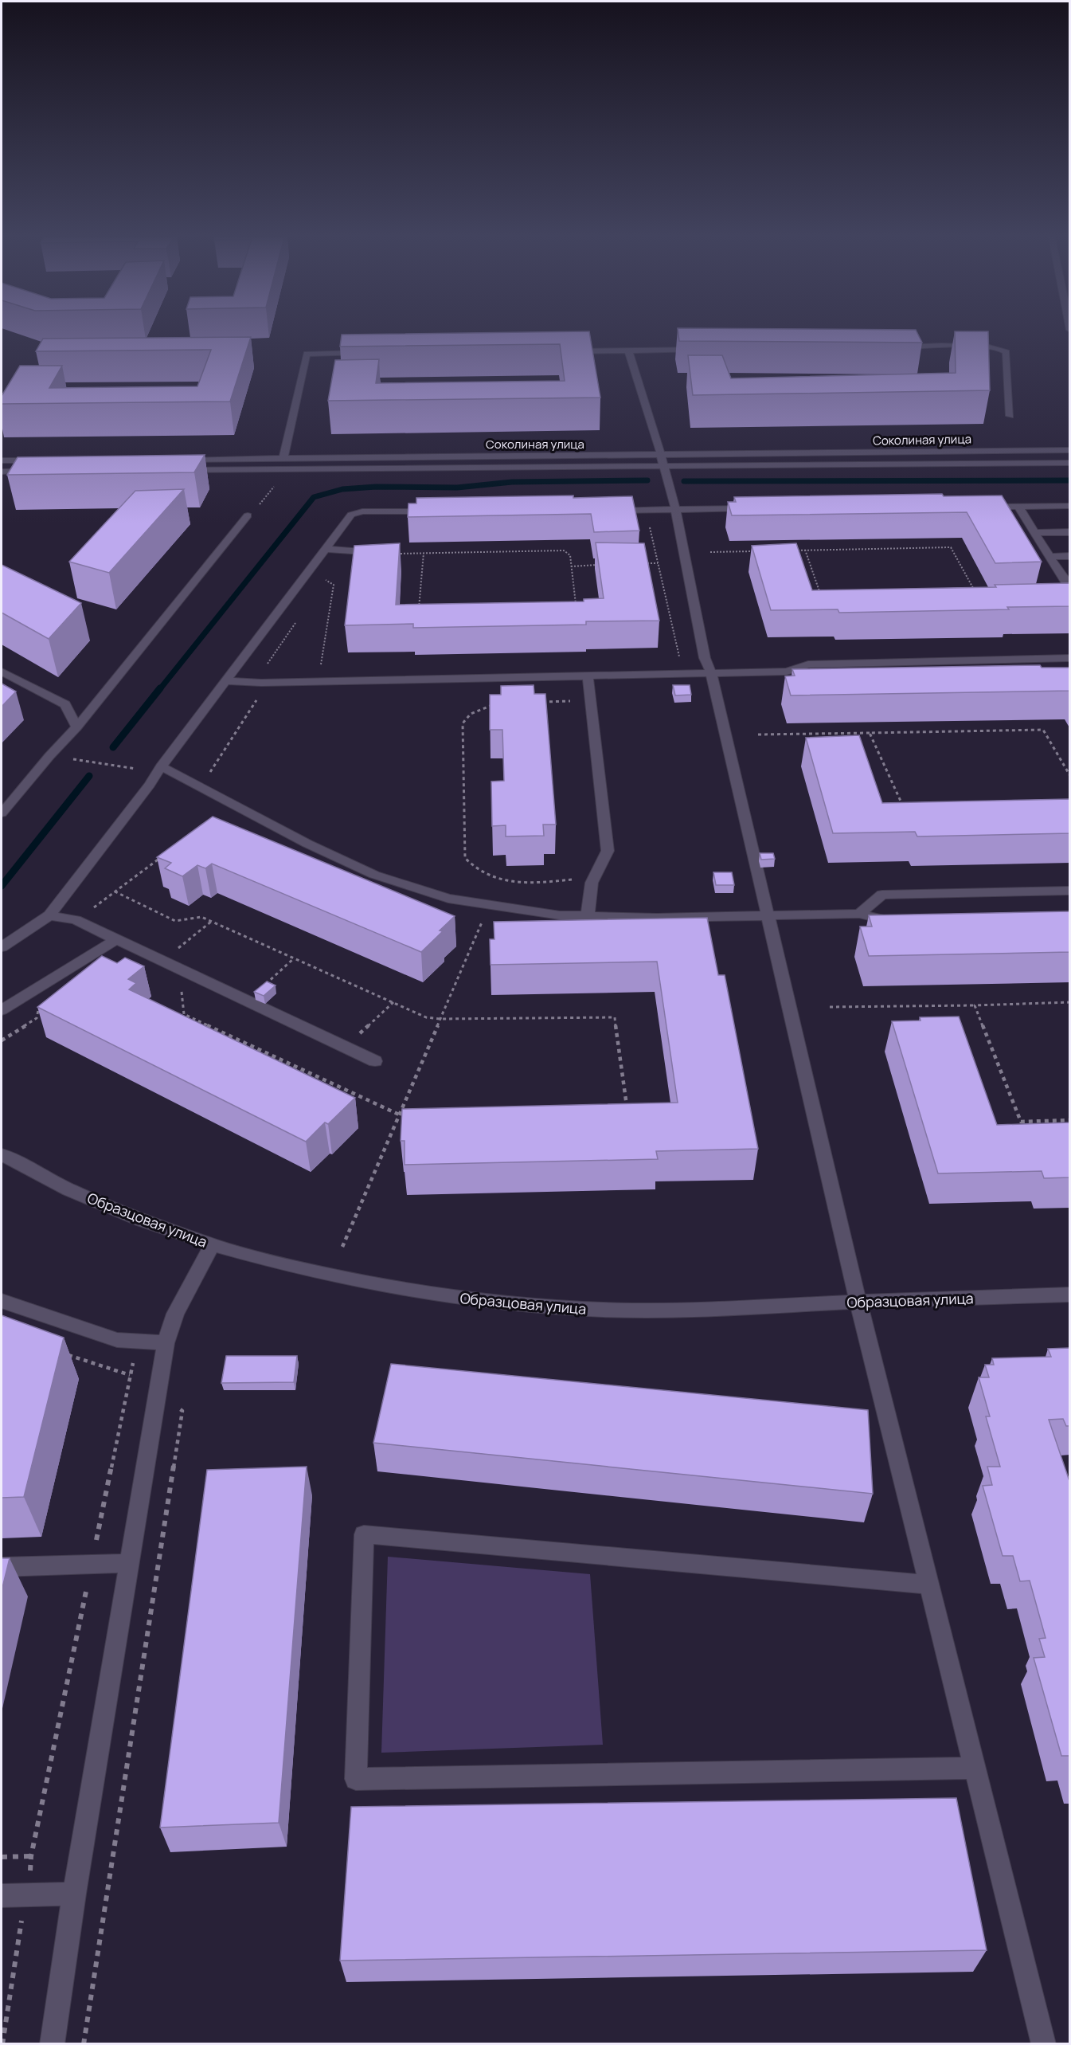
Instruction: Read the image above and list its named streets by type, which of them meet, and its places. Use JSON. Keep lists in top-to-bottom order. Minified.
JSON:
{"streets":{"street":["Соколиная улица","Образцовая улица"]}}
